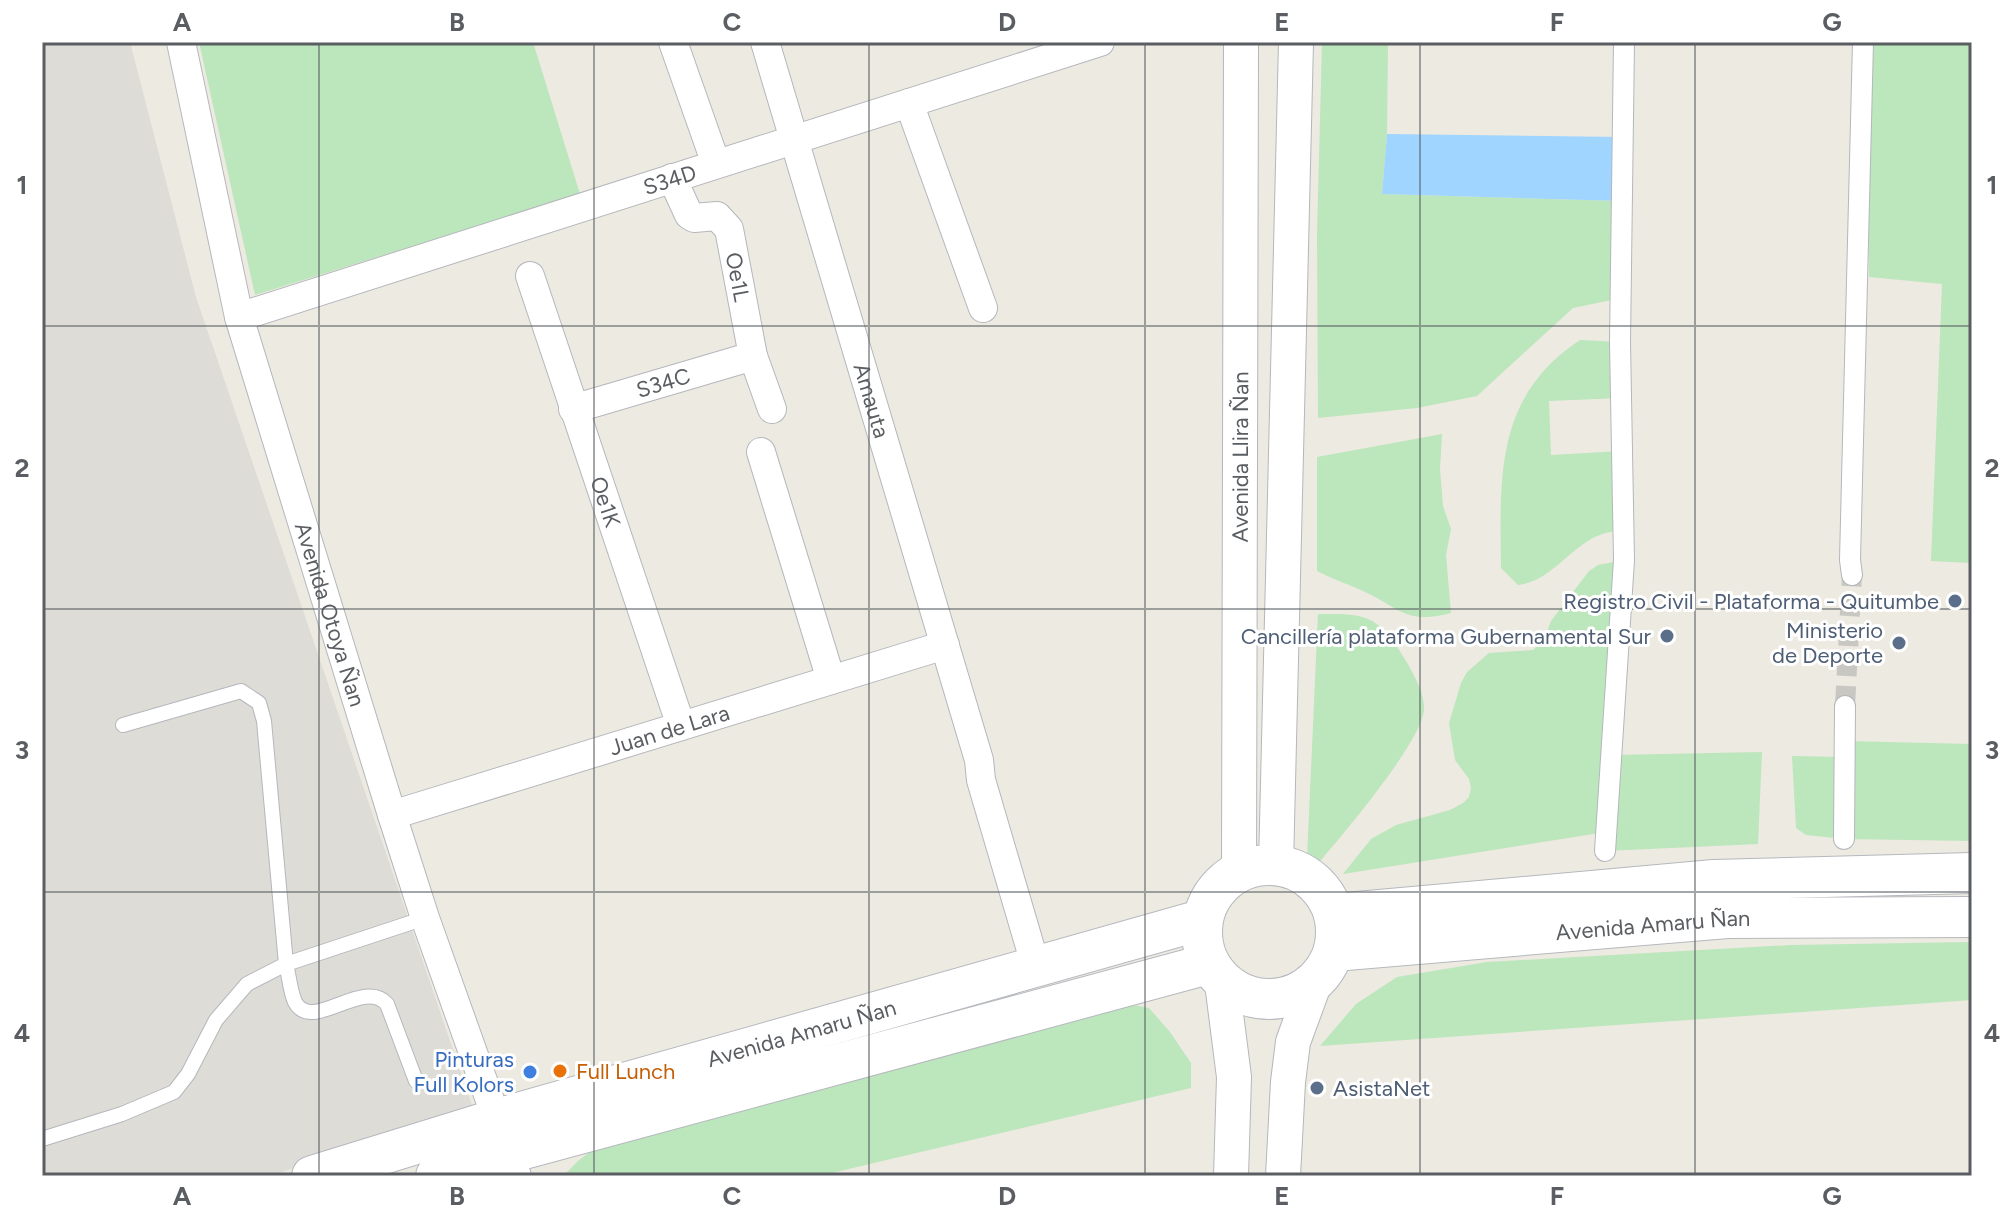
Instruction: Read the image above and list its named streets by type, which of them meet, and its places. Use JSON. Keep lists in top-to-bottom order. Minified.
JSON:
{"streets":{"main road":["Avenida Amaru Ñan"],"street":["S34D","Oe1L","S34C","Amauta","Avenida Llira Ñan","Oe1K","Avenida Otoya Ñan","Juan de Lara"]},"crossings":[["S34D","Oe1L"],["S34D","Amauta"],["S34D","Avenida Otoya Ñan"],["Oe1L","S34C"],["S34C","Oe1K"],["Amauta","Juan de Lara"],["Amauta","Avenida Amaru Ñan"],["Avenida Llira Ñan","Avenida Amaru Ñan"],["Oe1K","Juan de Lara"],["Avenida Otoya Ñan","Juan de Lara"],["Avenida Otoya Ñan","Avenida Amaru Ñan"]],"places":["Registro Civil - Plataforma - Quitumbe","Cancillería plataforma Gubernamental Sur","Ministerio de Deporte","Full Lunch","Pinturas Full Kolors","AsistaNet"],"grid":{"columns":["A","B","C","D","E","F","G"],"rows":["1","2","3","4"]}}
